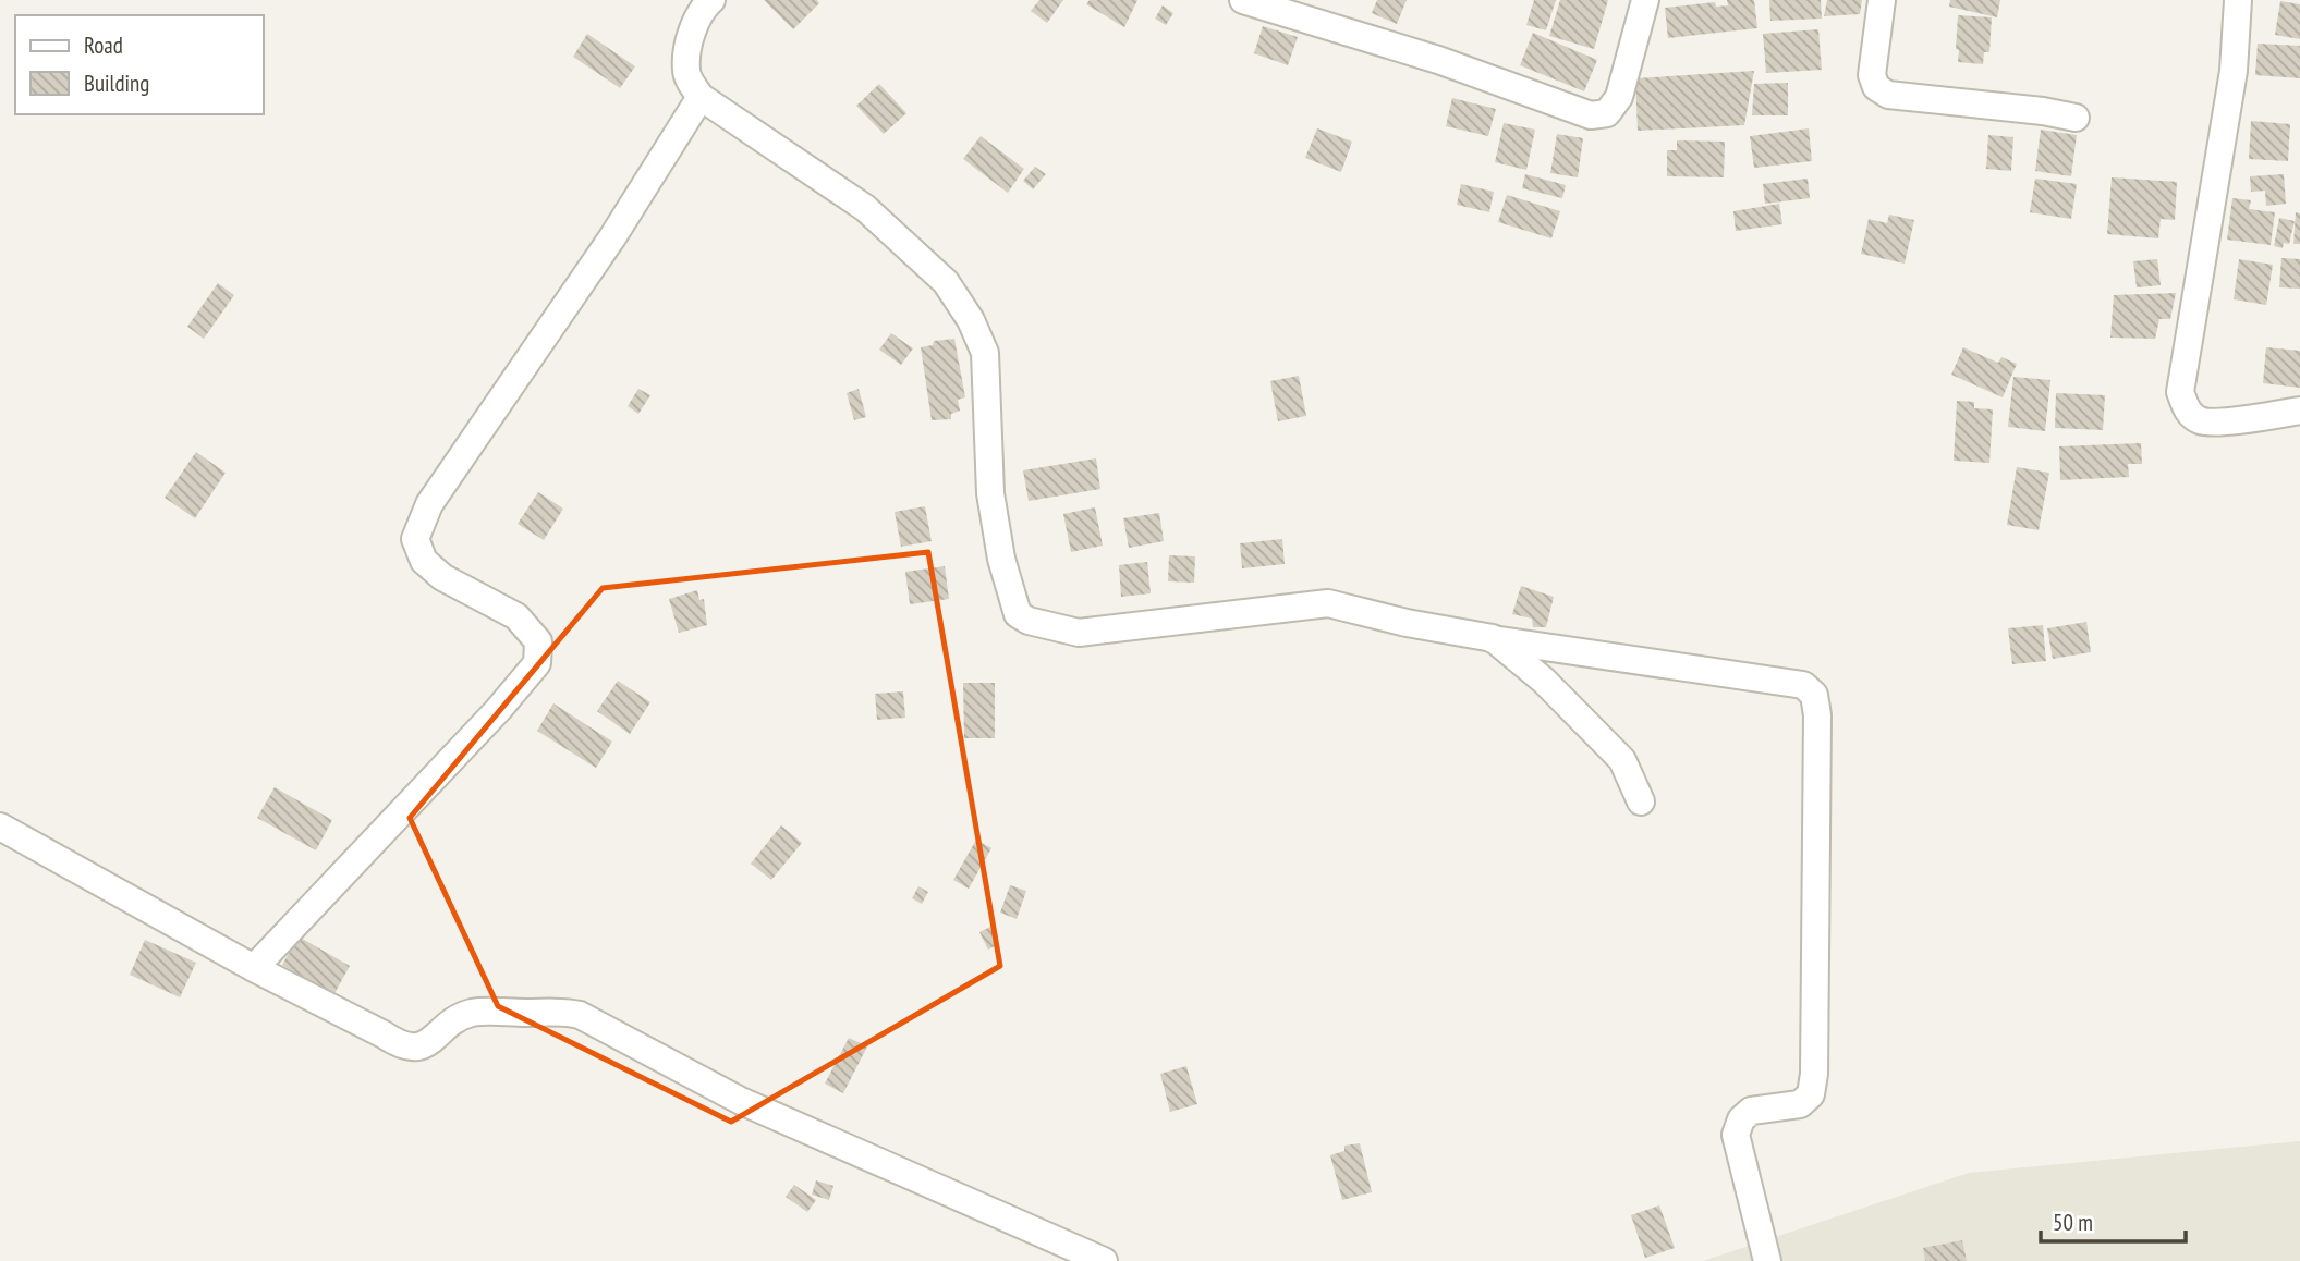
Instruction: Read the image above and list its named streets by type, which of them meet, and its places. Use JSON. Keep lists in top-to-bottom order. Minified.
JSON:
{"legend":["Road","Building"],"scale_bar":"50 m"}
